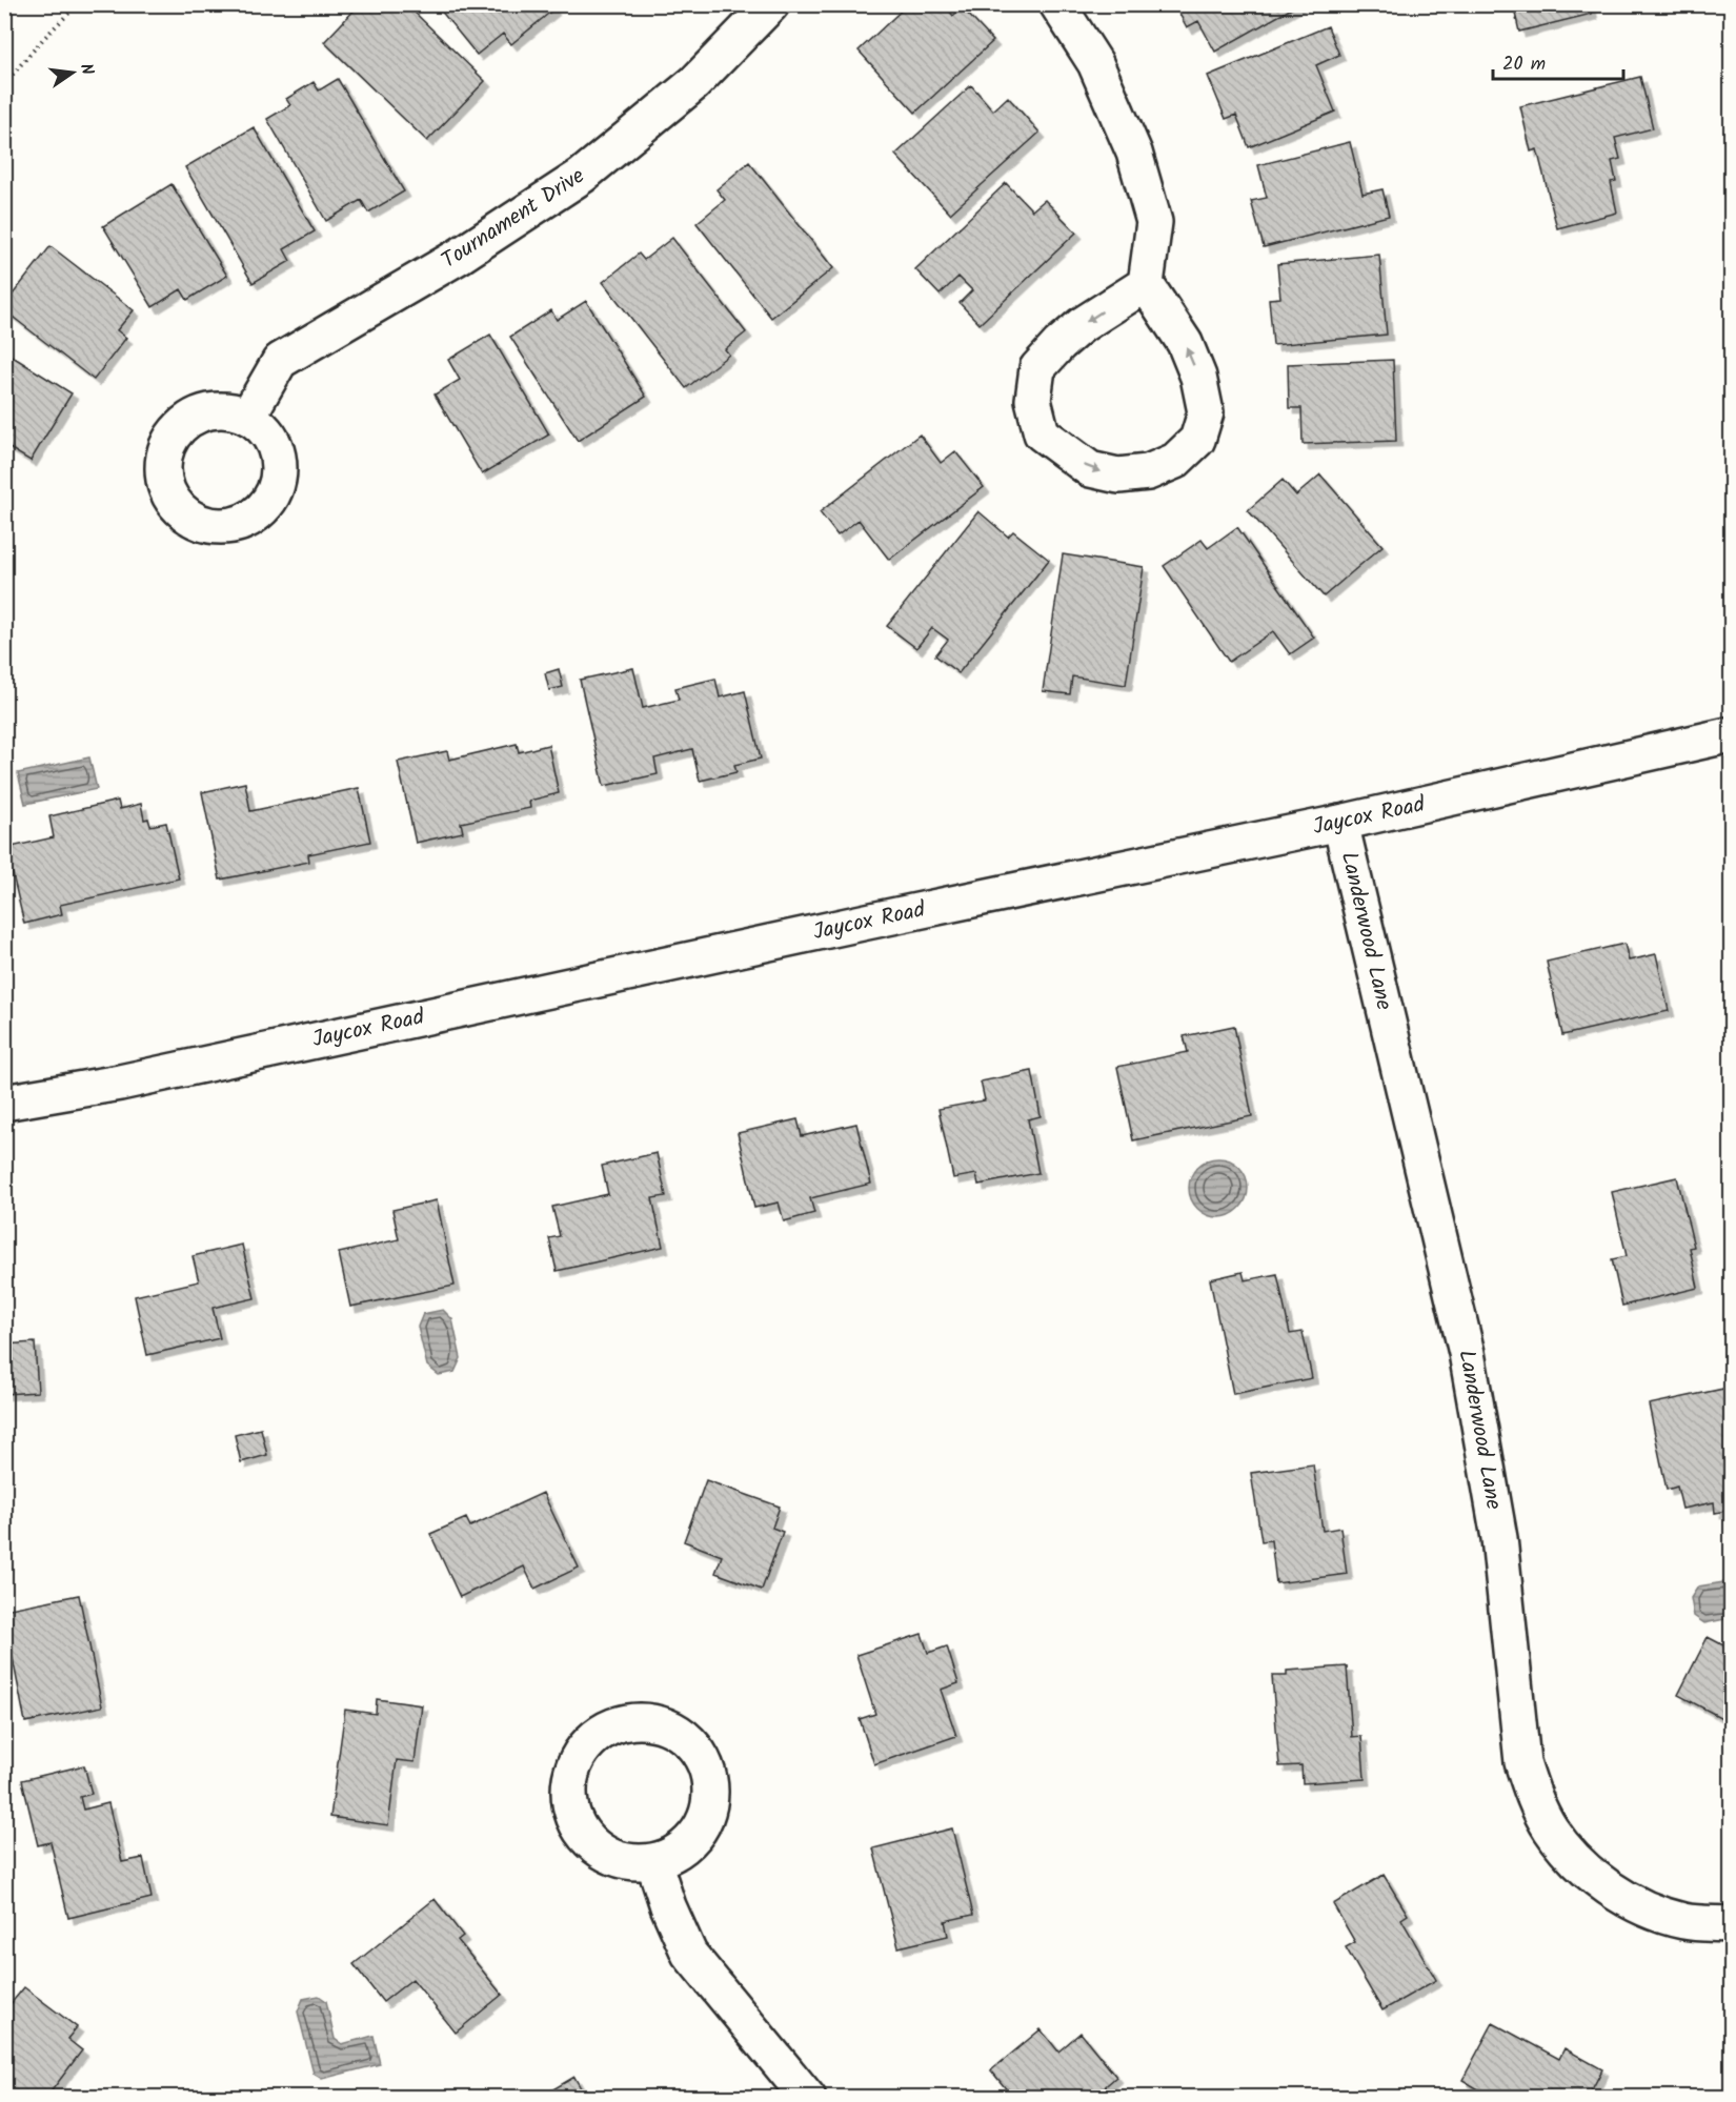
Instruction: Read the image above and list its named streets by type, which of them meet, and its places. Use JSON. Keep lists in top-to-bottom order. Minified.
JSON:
{"streets":{"street":["Tournament Drive","Jaycox Road","Landerwood Lane"]},"crossings":[["Jaycox Road","Landerwood Lane"]],"scale_bar":"20 m","north":"right"}
